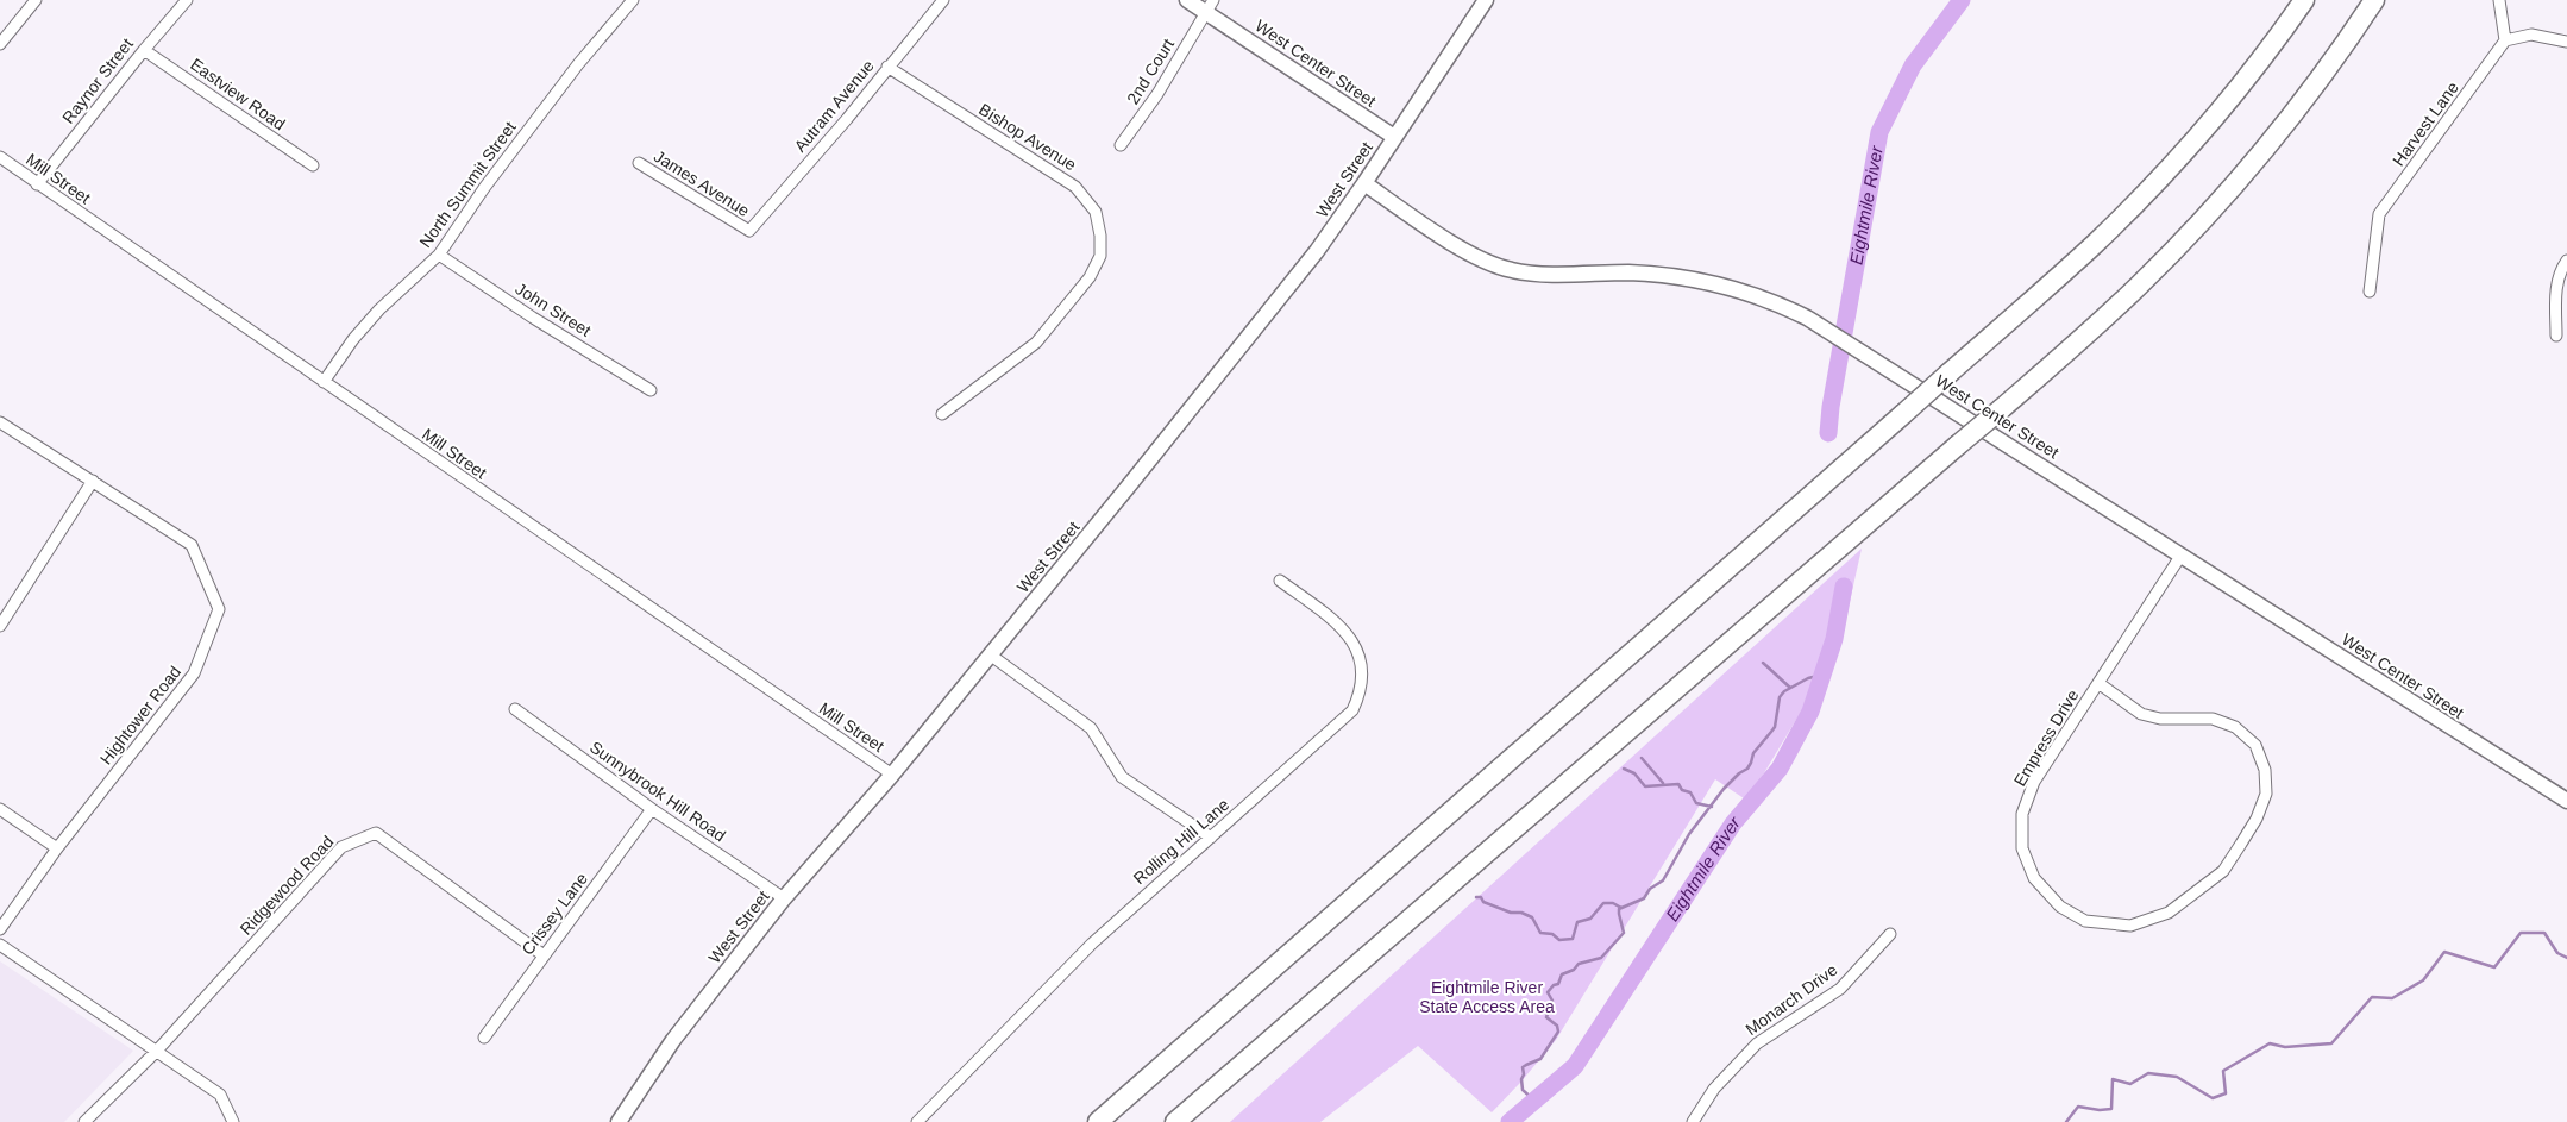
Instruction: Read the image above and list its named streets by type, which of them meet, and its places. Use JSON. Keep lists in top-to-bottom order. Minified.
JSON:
{"streets":{"street":["West Center Street","2nd Court","Raynor Street","Eastview Road","Autram Avenue","Harvest Lane","Bishop Avenue","Mill Street","West Street","James Avenue","North Summit Street","John Street","Hightower Road","Empress Drive","Sunnybrook Hill Road","Rolling Hill Lane","Ridgewood Road","Crissey Lane","Monarch Drive"]},"crossings":[["West Center Street","2nd Court"],["West Center Street","West Street"],["West Center Street","Empress Drive"],["Raynor Street","Eastview Road"],["Raynor Street","Mill Street"],["Autram Avenue","Bishop Avenue"],["Autram Avenue","James Avenue"],["Mill Street","West Street"],["Mill Street","North Summit Street"],["West Street","Sunnybrook Hill Road"],["North Summit Street","John Street"],["Sunnybrook Hill Road","Crissey Lane"],["Ridgewood Road","Crissey Lane"]],"water":["Eightmile River"],"parks":["Eightmile River State Access Area"]}
